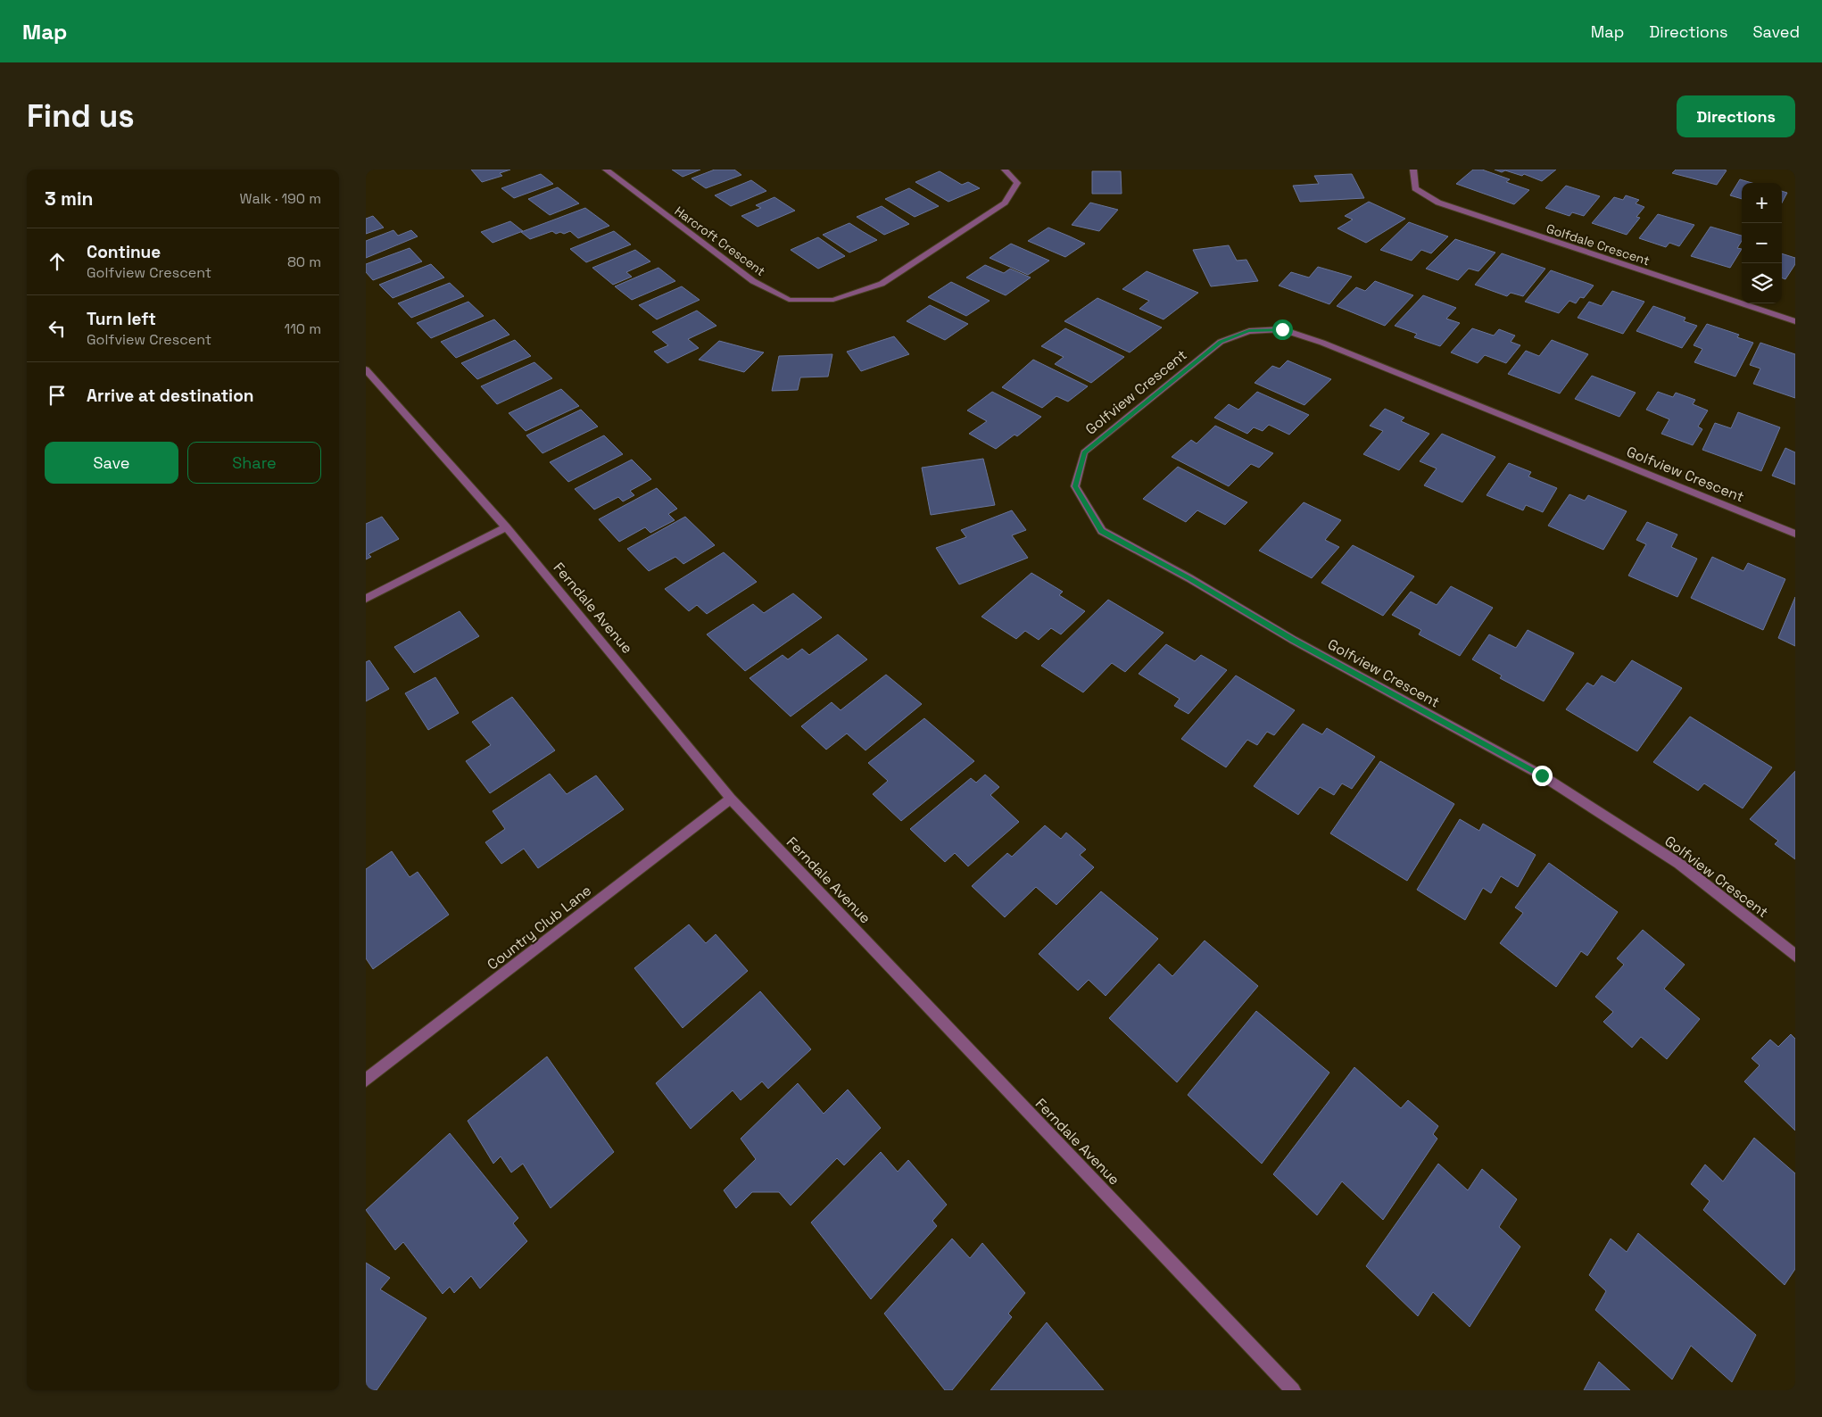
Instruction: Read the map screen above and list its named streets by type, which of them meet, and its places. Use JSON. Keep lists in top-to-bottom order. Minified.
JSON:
{"streets":{"street":["Harcroft Crescent","Golfdale Crescent","Golfview Crescent","Ferndale Avenue","Country Club Lane"]},"crossings":[["Ferndale Avenue","Country Club Lane"]],"page":{"header":"Map","nav":["Map","Directions","Saved"],"buttons":["Directions",["Save","Share"]],"title":"Find us","heading":["3 min","Walk · 190 m"],"map_buttons":["+","−"],"list":[["Continue","Golfview Crescent","80 m"],["Turn left","Golfview Crescent","110 m"],"Arrive at destination"]}}
